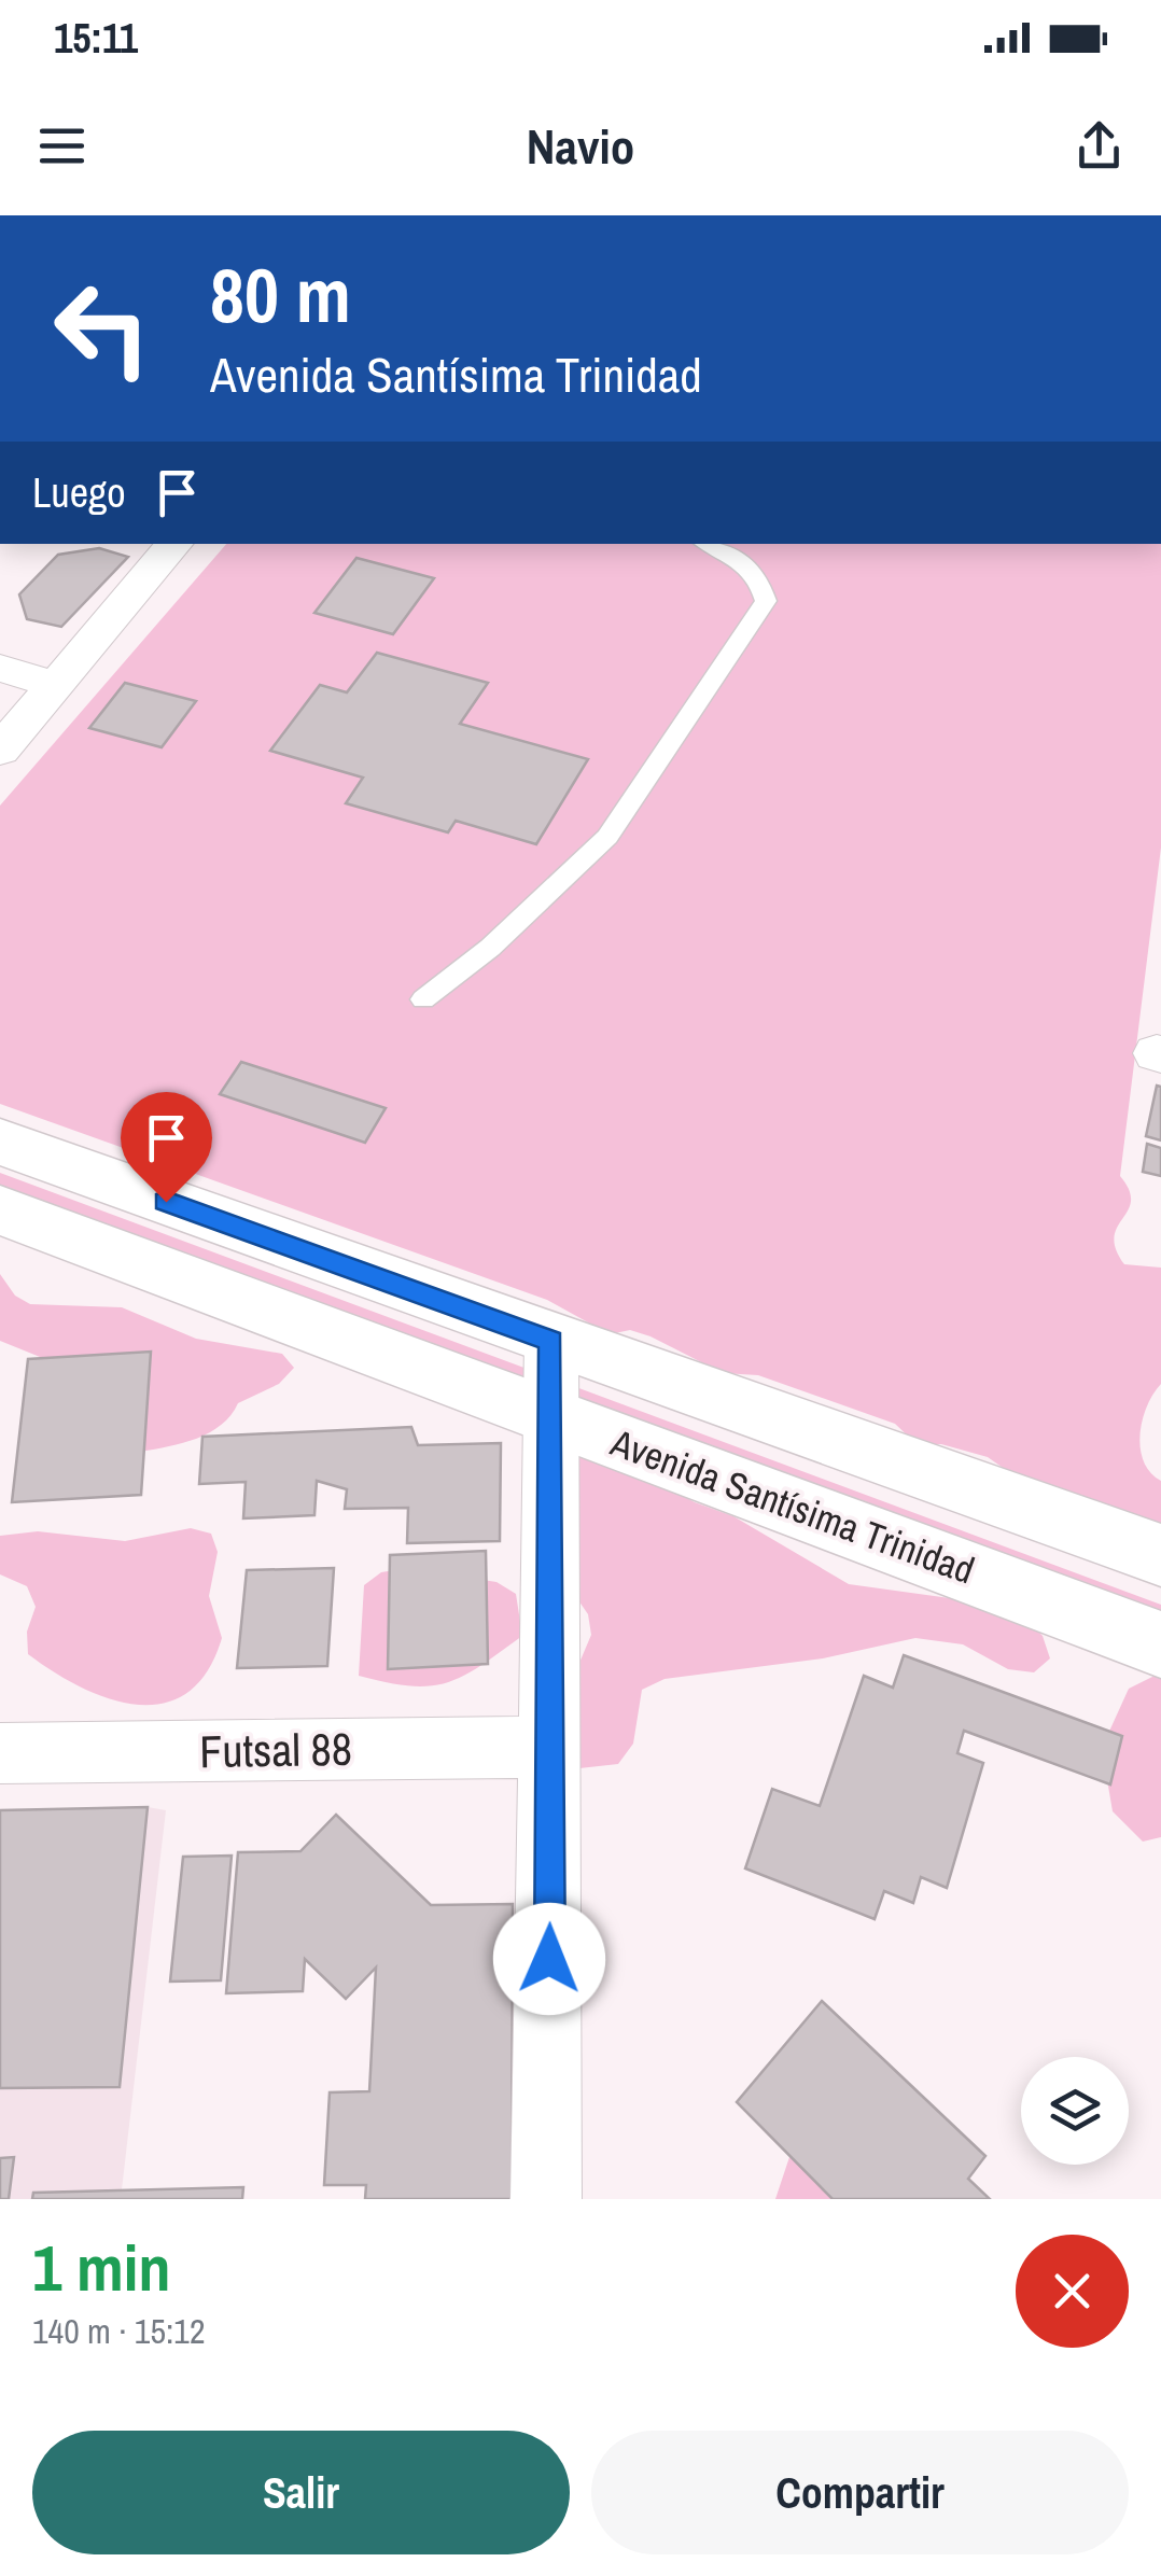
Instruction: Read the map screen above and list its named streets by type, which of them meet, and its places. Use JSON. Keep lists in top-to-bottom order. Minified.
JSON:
{"streets":{"main road":["Avenida Santísima Trinidad"],"street":["Futsal 88"]},"page":{"status":"15:11","header":"Navio","turn":["80 m","Avenida Santísima Trinidad"],"then":"Luego","heading":["1 min","140 m · 15:12"],"buttons":["Salir","Compartir"]}}
